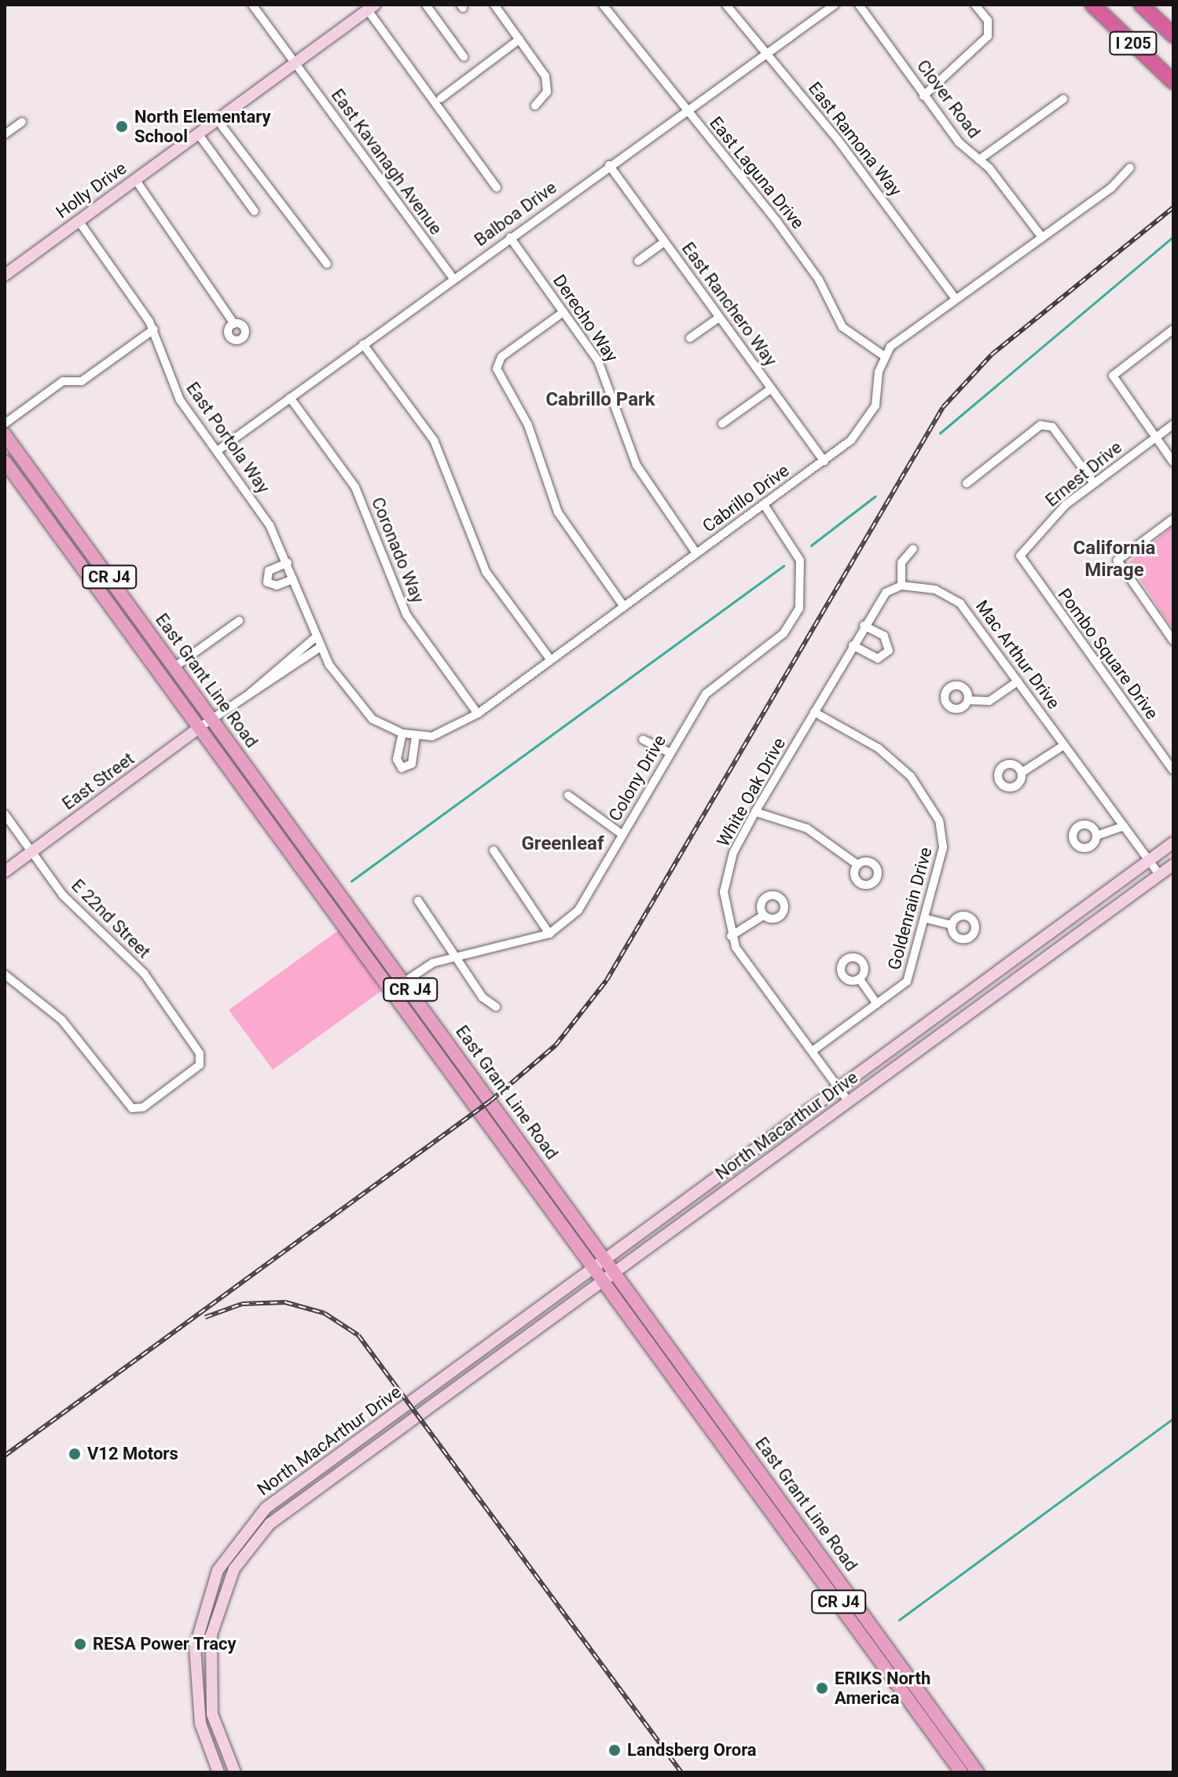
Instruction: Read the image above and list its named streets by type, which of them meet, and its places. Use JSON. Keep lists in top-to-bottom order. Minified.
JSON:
{"streets":{"highway":["I 205"],"main road":["Holly Drive","CR J4","East Grant Line Road","East Street","North Macarthur Drive","North MacArthur Drive"],"street":["Clover Road","East Ramona Way","East Kavanagh Avenue","East Laguna Drive","Balboa Drive","East Ranchero Way","Derecho Way","East Portola Way","Ernest Drive","Cabrillo Drive","Coronado Way","Pombo Square Drive","Mac Arthur Drive","Colony Drive","White Oak Drive","Goldenrain Drive","E 22nd Street"]},"crossings":[["East Ramona Way","Balboa Drive"],["East Kavanagh Avenue","Holly Drive"],["East Kavanagh Avenue","Balboa Drive"],["East Laguna Drive","Balboa Drive"],["East Laguna Drive","Cabrillo Drive"],["Holly Drive","East Portola Way"],["Balboa Drive","East Ranchero Way"],["Balboa Drive","Derecho Way"],["Balboa Drive","East Portola Way"],["Balboa Drive","Coronado Way"],["East Ranchero Way","Cabrillo Drive"],["Derecho Way","Cabrillo Drive"],["East Portola Way","Cabrillo Drive"],["Ernest Drive","Pombo Square Drive"],["Cabrillo Drive","Coronado Way"],["Cabrillo Drive","Colony Drive"],["Mac Arthur Drive","White Oak Drive"],["Mac Arthur Drive","North Macarthur Drive"],["East Grant Line Road","Colony Drive"],["East Grant Line Road","East Street"],["East Grant Line Road","North Macarthur Drive"],["East Street","E 22nd Street"],["White Oak Drive","Goldenrain Drive"],["White Oak Drive","North Macarthur Drive"],["North Macarthur Drive","North MacArthur Drive"]],"districts":["Cabrillo Park","California Mirage","Greenleaf"],"places":["North Elementary School","V12 Motors","RESA Power Tracy","ERIKS North America","Landsberg Orora"]}
